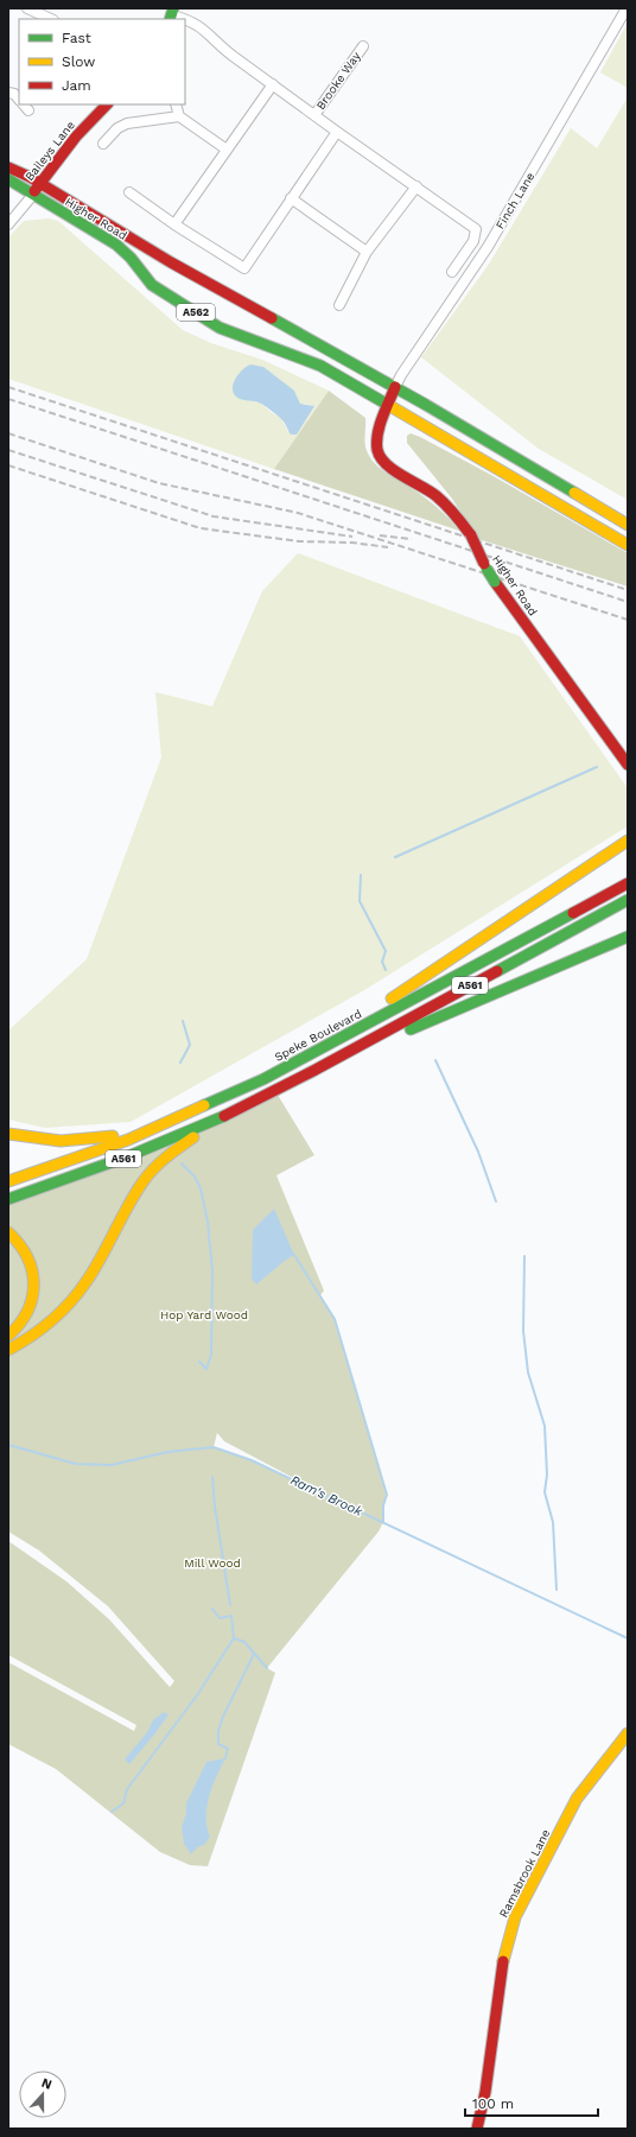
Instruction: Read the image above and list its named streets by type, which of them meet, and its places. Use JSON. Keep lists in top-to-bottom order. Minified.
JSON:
{"streets":{"main road":["Baileys Lane","Higher Road","A562","A561","Speke Boulevard","Ramsbrook Lane"],"street":["Brooke Way","Finch Lane"]},"crossings":[["Baileys Lane","Higher Road"],["Finch Lane","Higher Road"]],"water":["Ram's Brook"],"parks":["Hop Yard Wood","Mill Wood"],"legend":["Fast","Slow","Jam"],"scale_bar":"100 m","north":"top"}
